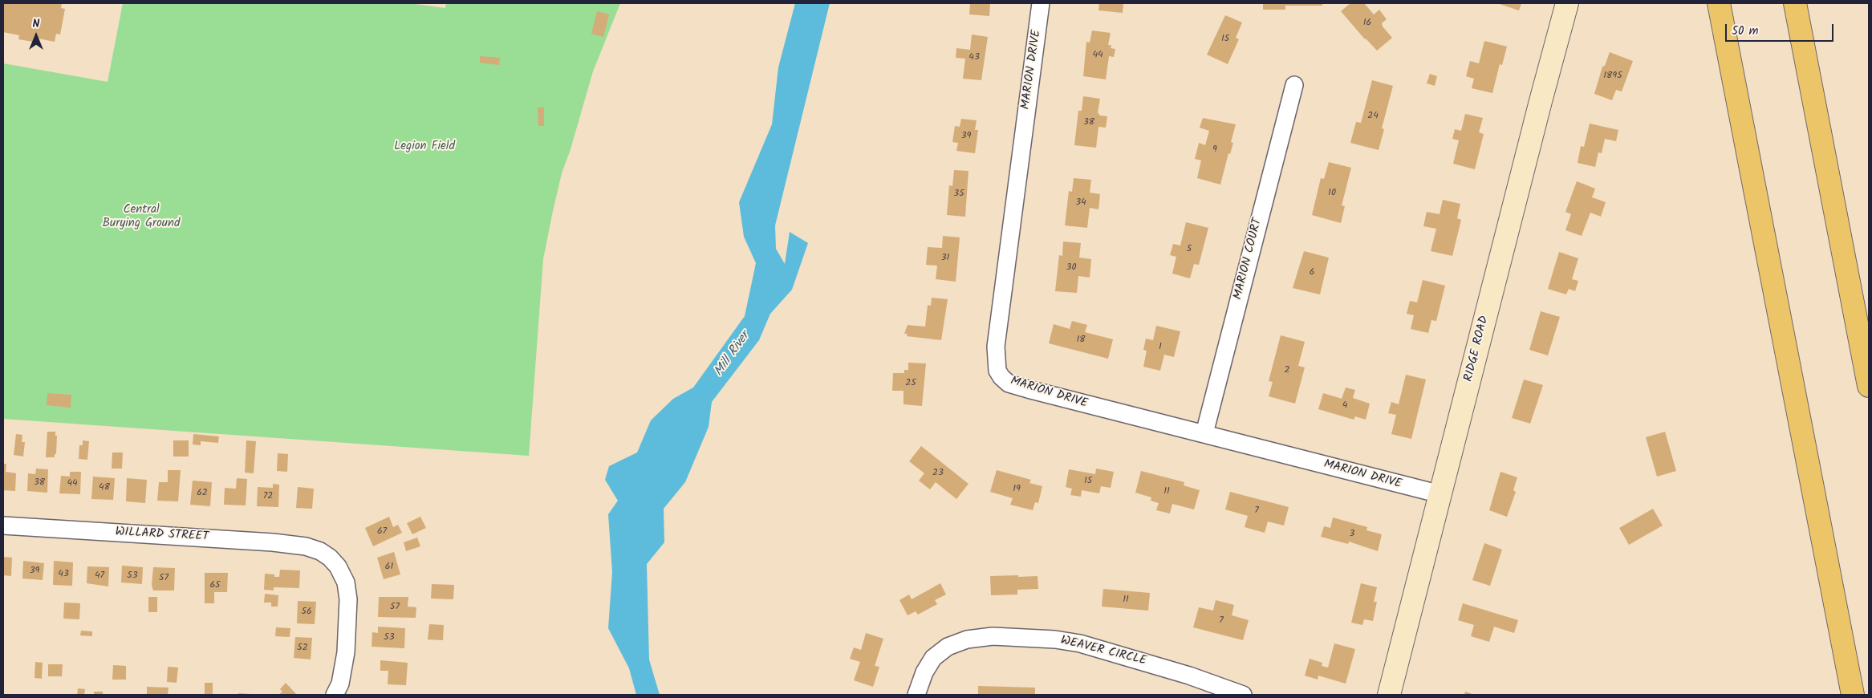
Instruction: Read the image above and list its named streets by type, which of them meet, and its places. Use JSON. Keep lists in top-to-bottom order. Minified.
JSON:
{"streets":{"main road":["RIDGE ROAD"],"street":["MARION DRIVE","MARION COURT","WILLARD STREET","WEAVER CIRCLE"]},"crossings":[["MARION DRIVE","MARION COURT"],["MARION DRIVE","RIDGE ROAD"]],"water":["Mill River"],"parks":["Legion Field","Central Burying Ground"],"house_numbers":["16","15","44","43","1895","24","38","39","9","10","35","34","5","31","30","6","18","1","2","25","4","23","15","38","44","48","19","11","62","72","7","67","3","61","39","43","47","53","57","65","11","57","56","7","53","52"],"scale_bar":"50 m","north":"top"}
